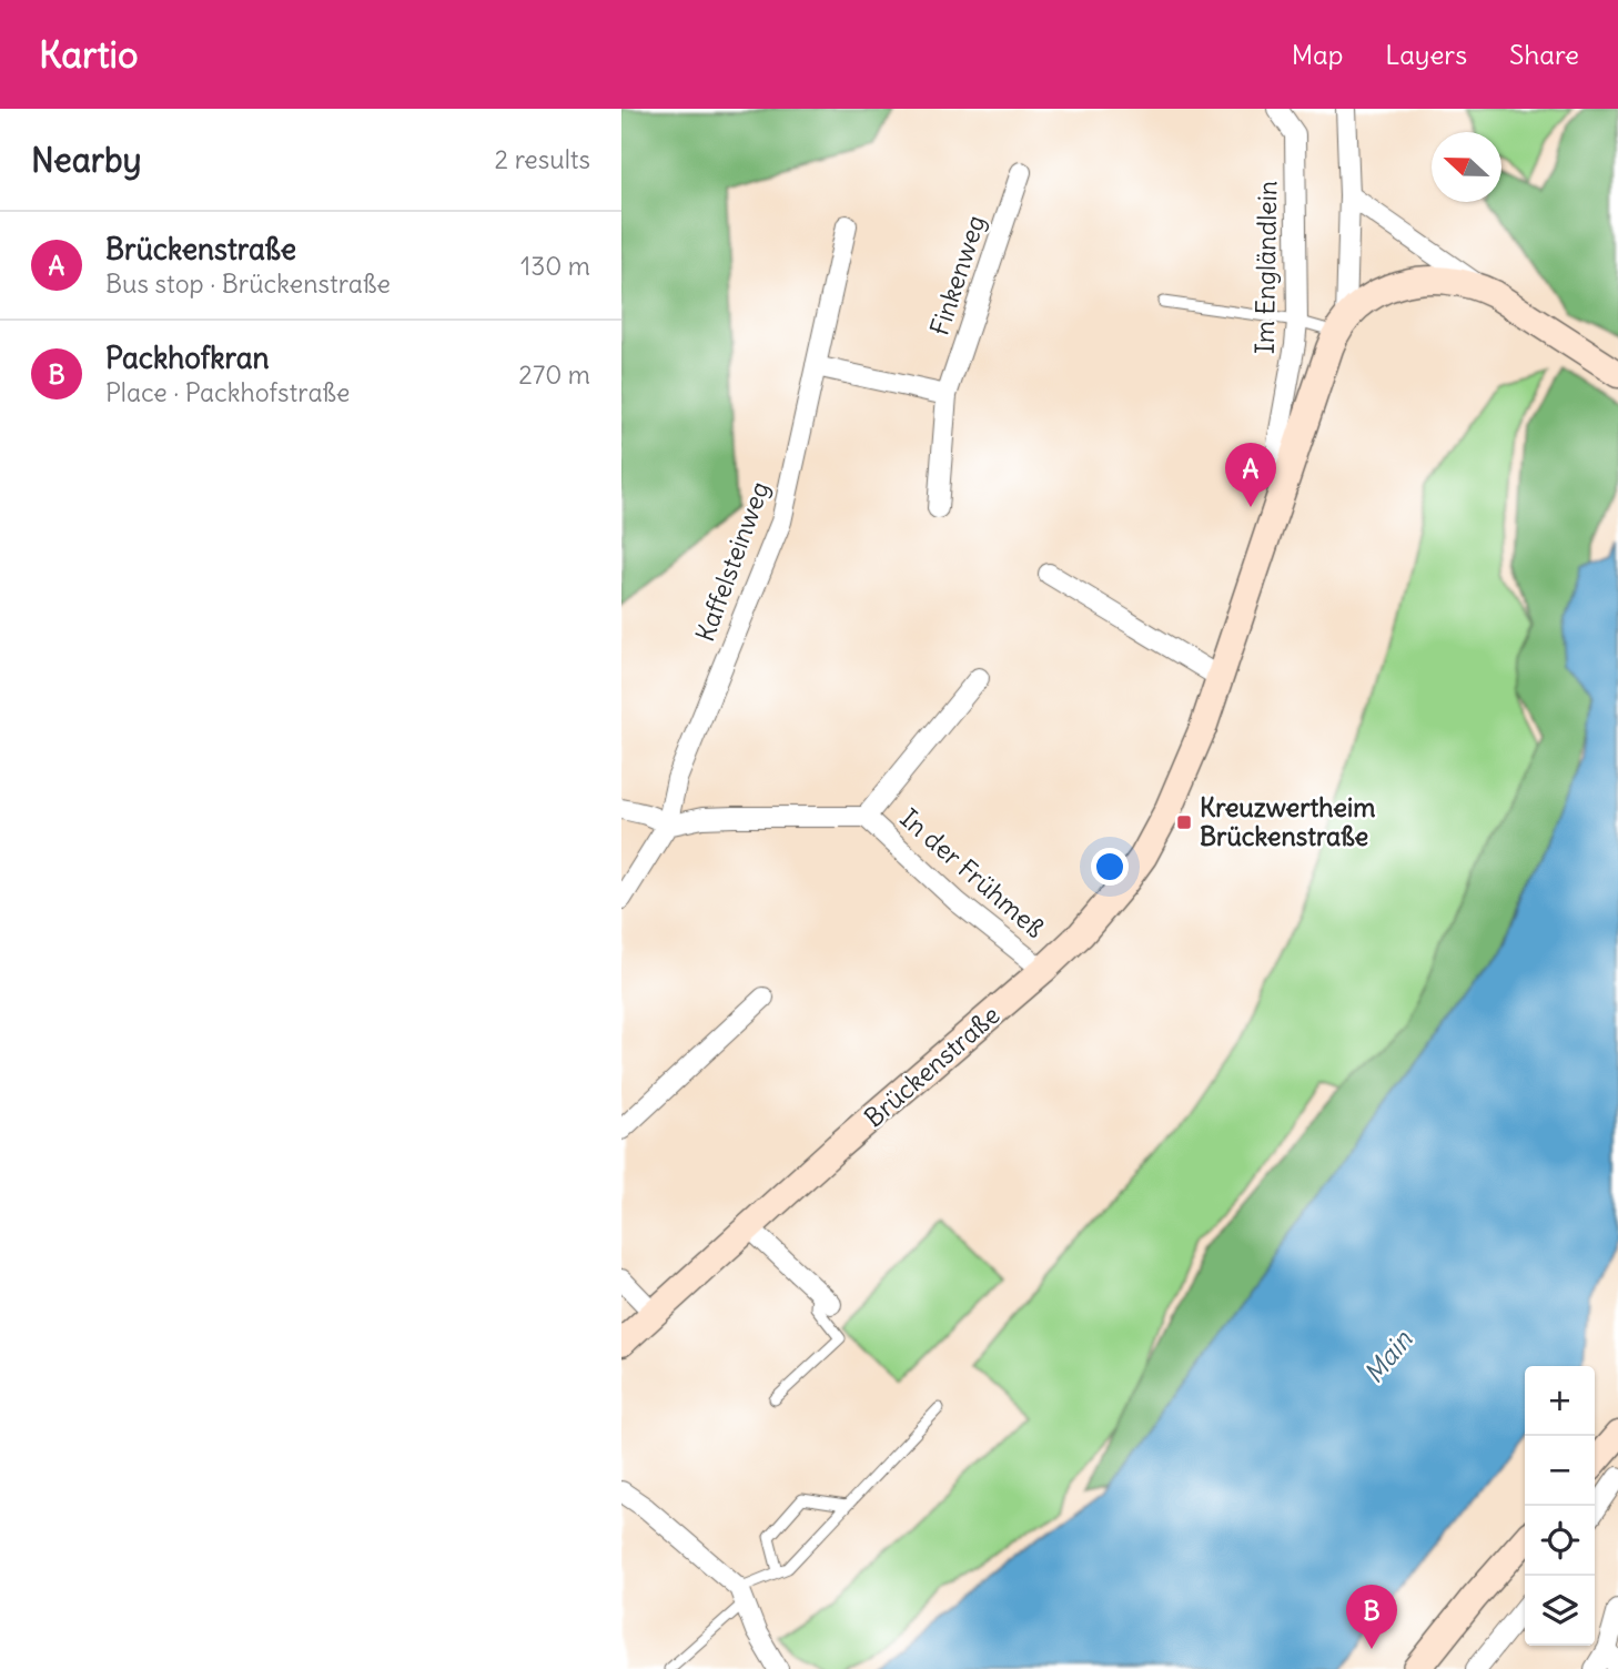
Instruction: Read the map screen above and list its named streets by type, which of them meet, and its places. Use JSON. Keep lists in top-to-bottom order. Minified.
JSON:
{"streets":{"street":["Im Engländlein","Finkenweg","Kaffelsteinweg","In der Frühmeß","Brückenstraße"]},"crossings":[["Im Engländlein","Brückenstraße"],["Kaffelsteinweg","In der Frühmeß"],["In der Frühmeß","Brückenstraße"]],"water":["Main"],"places":{"transit":["Kreuzwertheim Brückenstraße"]},"north":"left","page":{"header":"Kartio","nav":["Map","Layers","Share"],"heading":["Nearby","2 results"],"list":[{"mark":"A","name":"Brückenstraße","note":"Bus stop · Brückenstraße","value":"130 m"},{"mark":"B","name":"Packhofkran","note":"Place · Packhofstraße","value":"270 m"}],"pins":["A","B"],"map_buttons":["+","−"]}}
